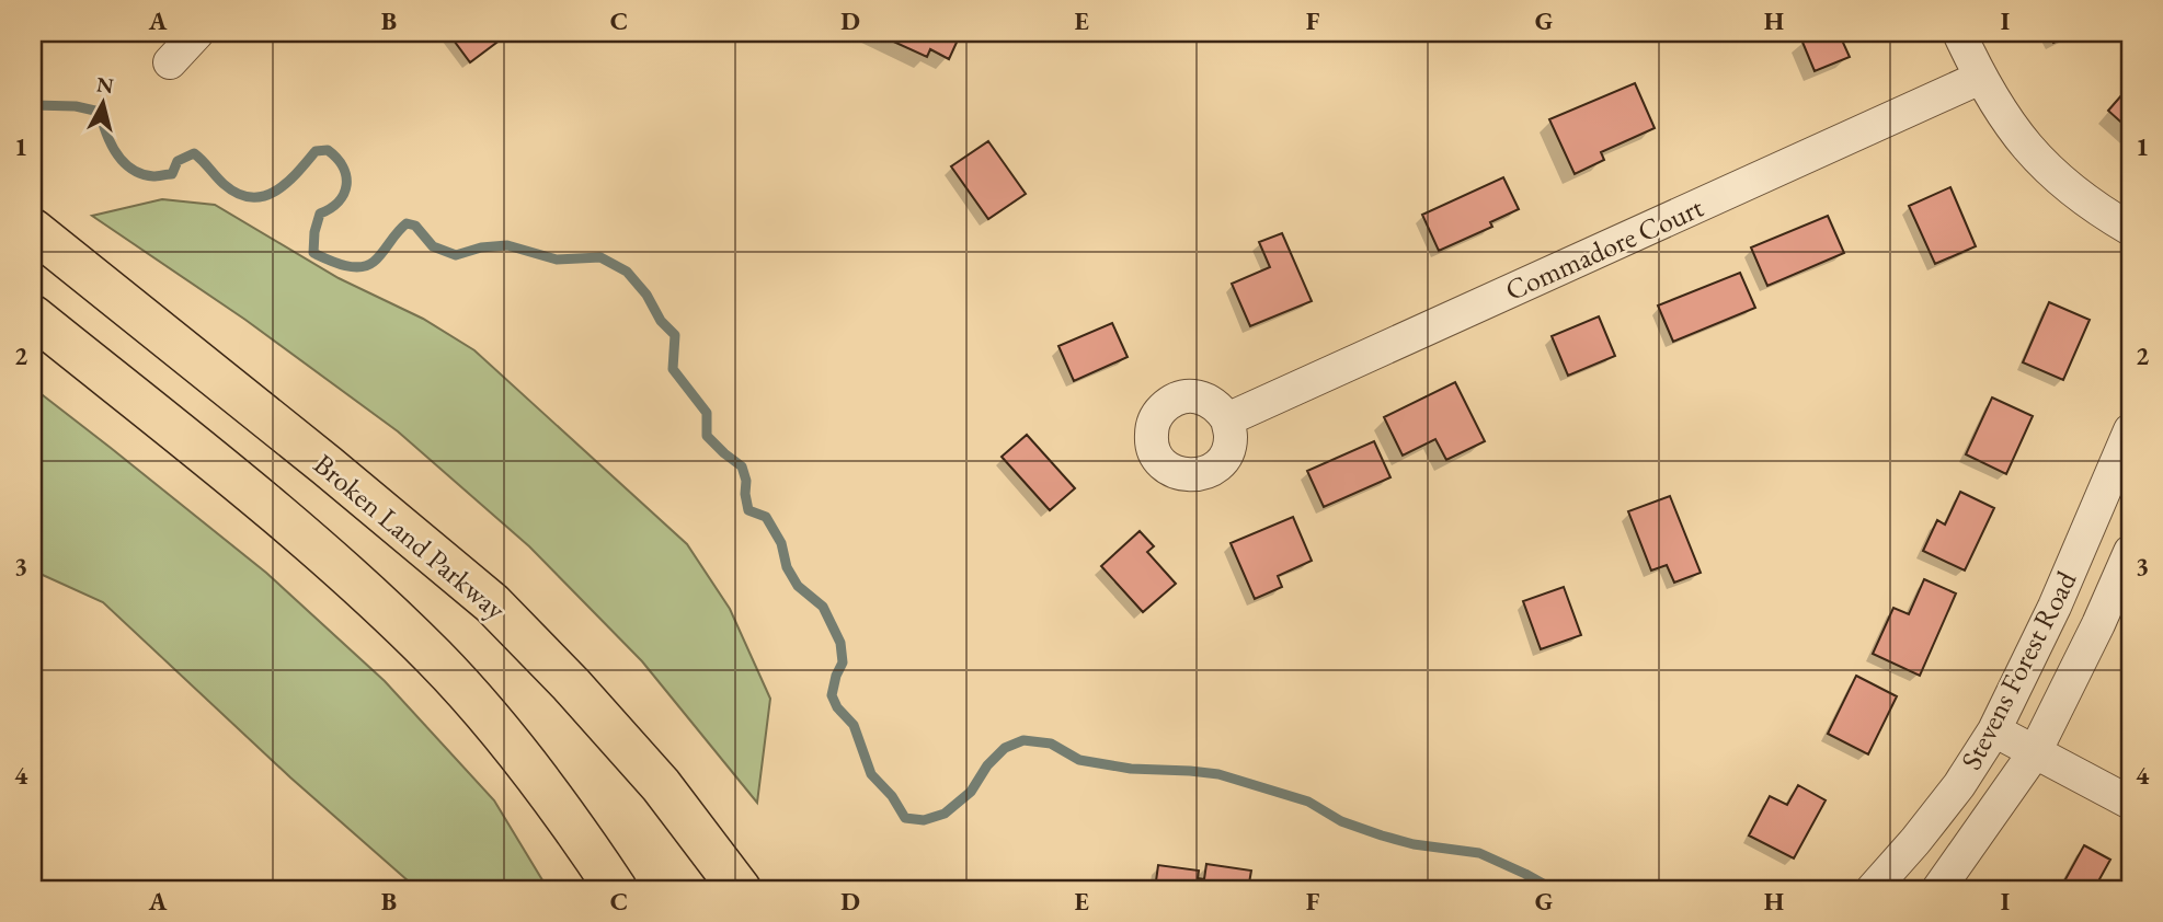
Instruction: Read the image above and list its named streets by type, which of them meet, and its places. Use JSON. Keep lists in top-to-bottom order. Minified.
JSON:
{"streets":{"main road":["Broken Land Parkway"],"street":["Commadore Court","Stevens Forest Road"]},"north":"top","grid":{"columns":["A","B","C","D","E","F","G","H","I"],"rows":["1","2","3","4"]}}
